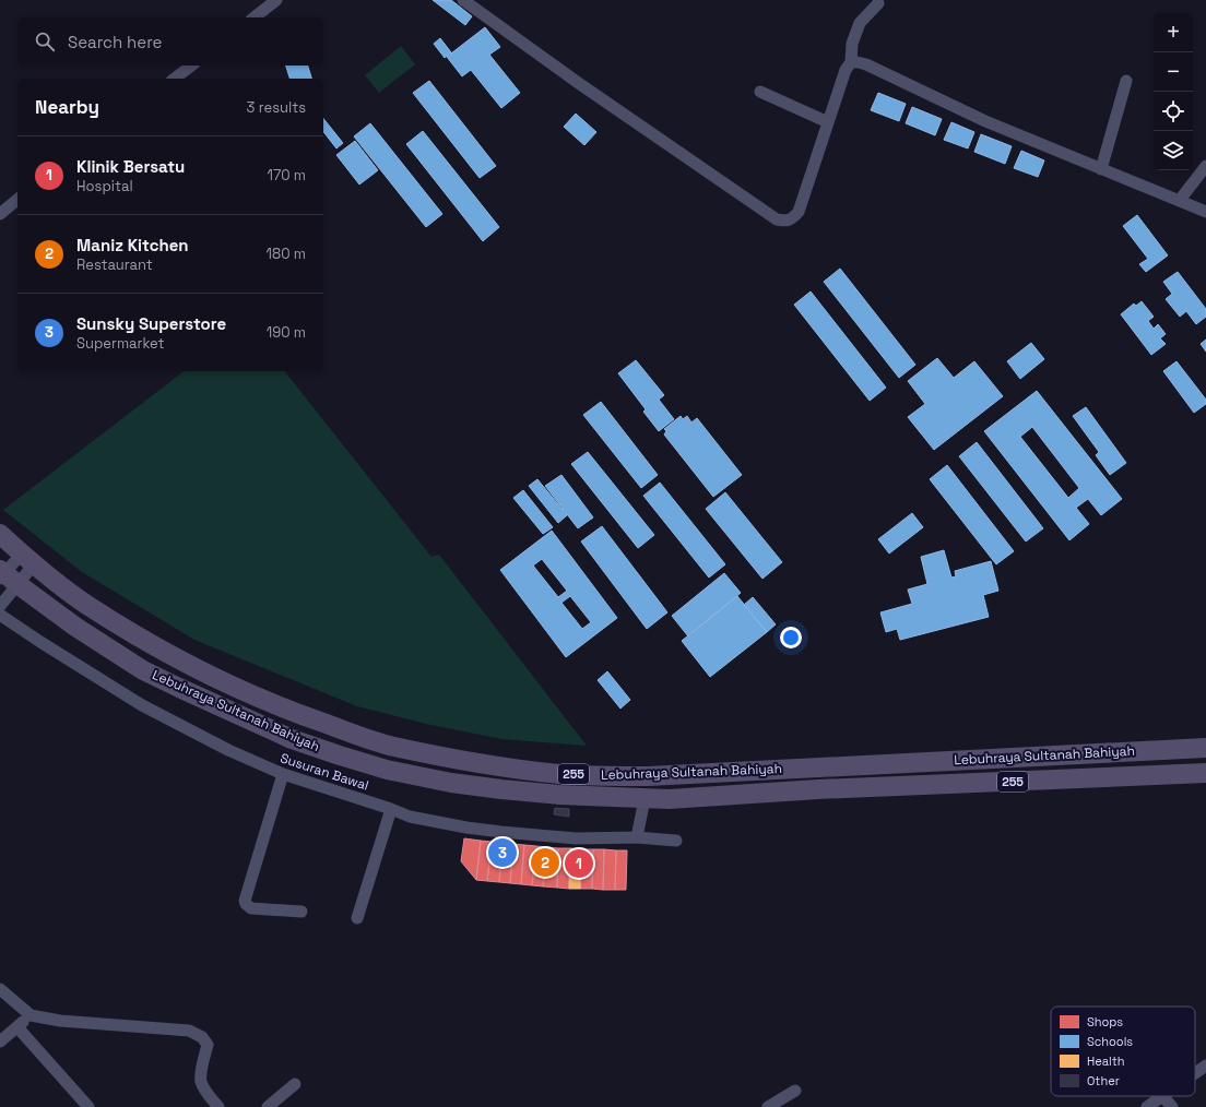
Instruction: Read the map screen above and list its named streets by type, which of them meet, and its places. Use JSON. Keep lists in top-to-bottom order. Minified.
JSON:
{"streets":{"main road":["Lebuhraya Sultanah Bahiyah","255"],"street":["Susuran Bawal"]},"legend":["Shops","Schools","Health","Other"],"page":{"map_buttons":["+","−"],"search":"Search here","heading":["Nearby","3 results"],"list":[{"mark":"1","name":"Klinik Bersatu","note":"Hospital","value":"170 m"},{"mark":"2","name":"Maniz Kitchen","note":"Restaurant","value":"180 m"},{"mark":"3","name":"Sunsky Superstore","note":"Supermarket","value":"190 m"}],"pins":["3","2","1"]}}
